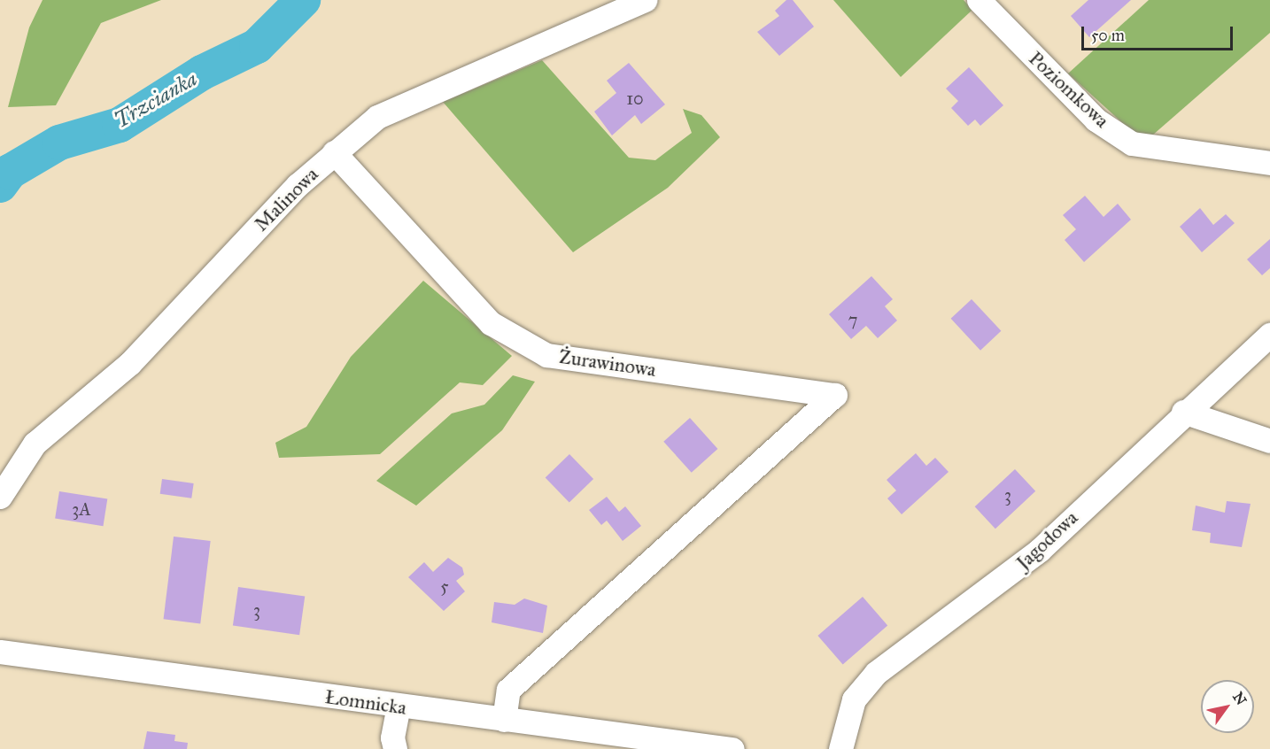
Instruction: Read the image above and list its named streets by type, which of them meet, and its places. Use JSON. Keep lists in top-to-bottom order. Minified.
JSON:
{"streets":{"street":["Poziomkowa","Malinowa","Żurawinowa","Jagodowa","Łomnicka"]},"crossings":[["Malinowa","Żurawinowa"],["Żurawinowa","Łomnicka"]],"water":["Trzcianka"],"house_numbers":["10","7","3","3A","5","3"],"scale_bar":"50 m","north":"top right"}
